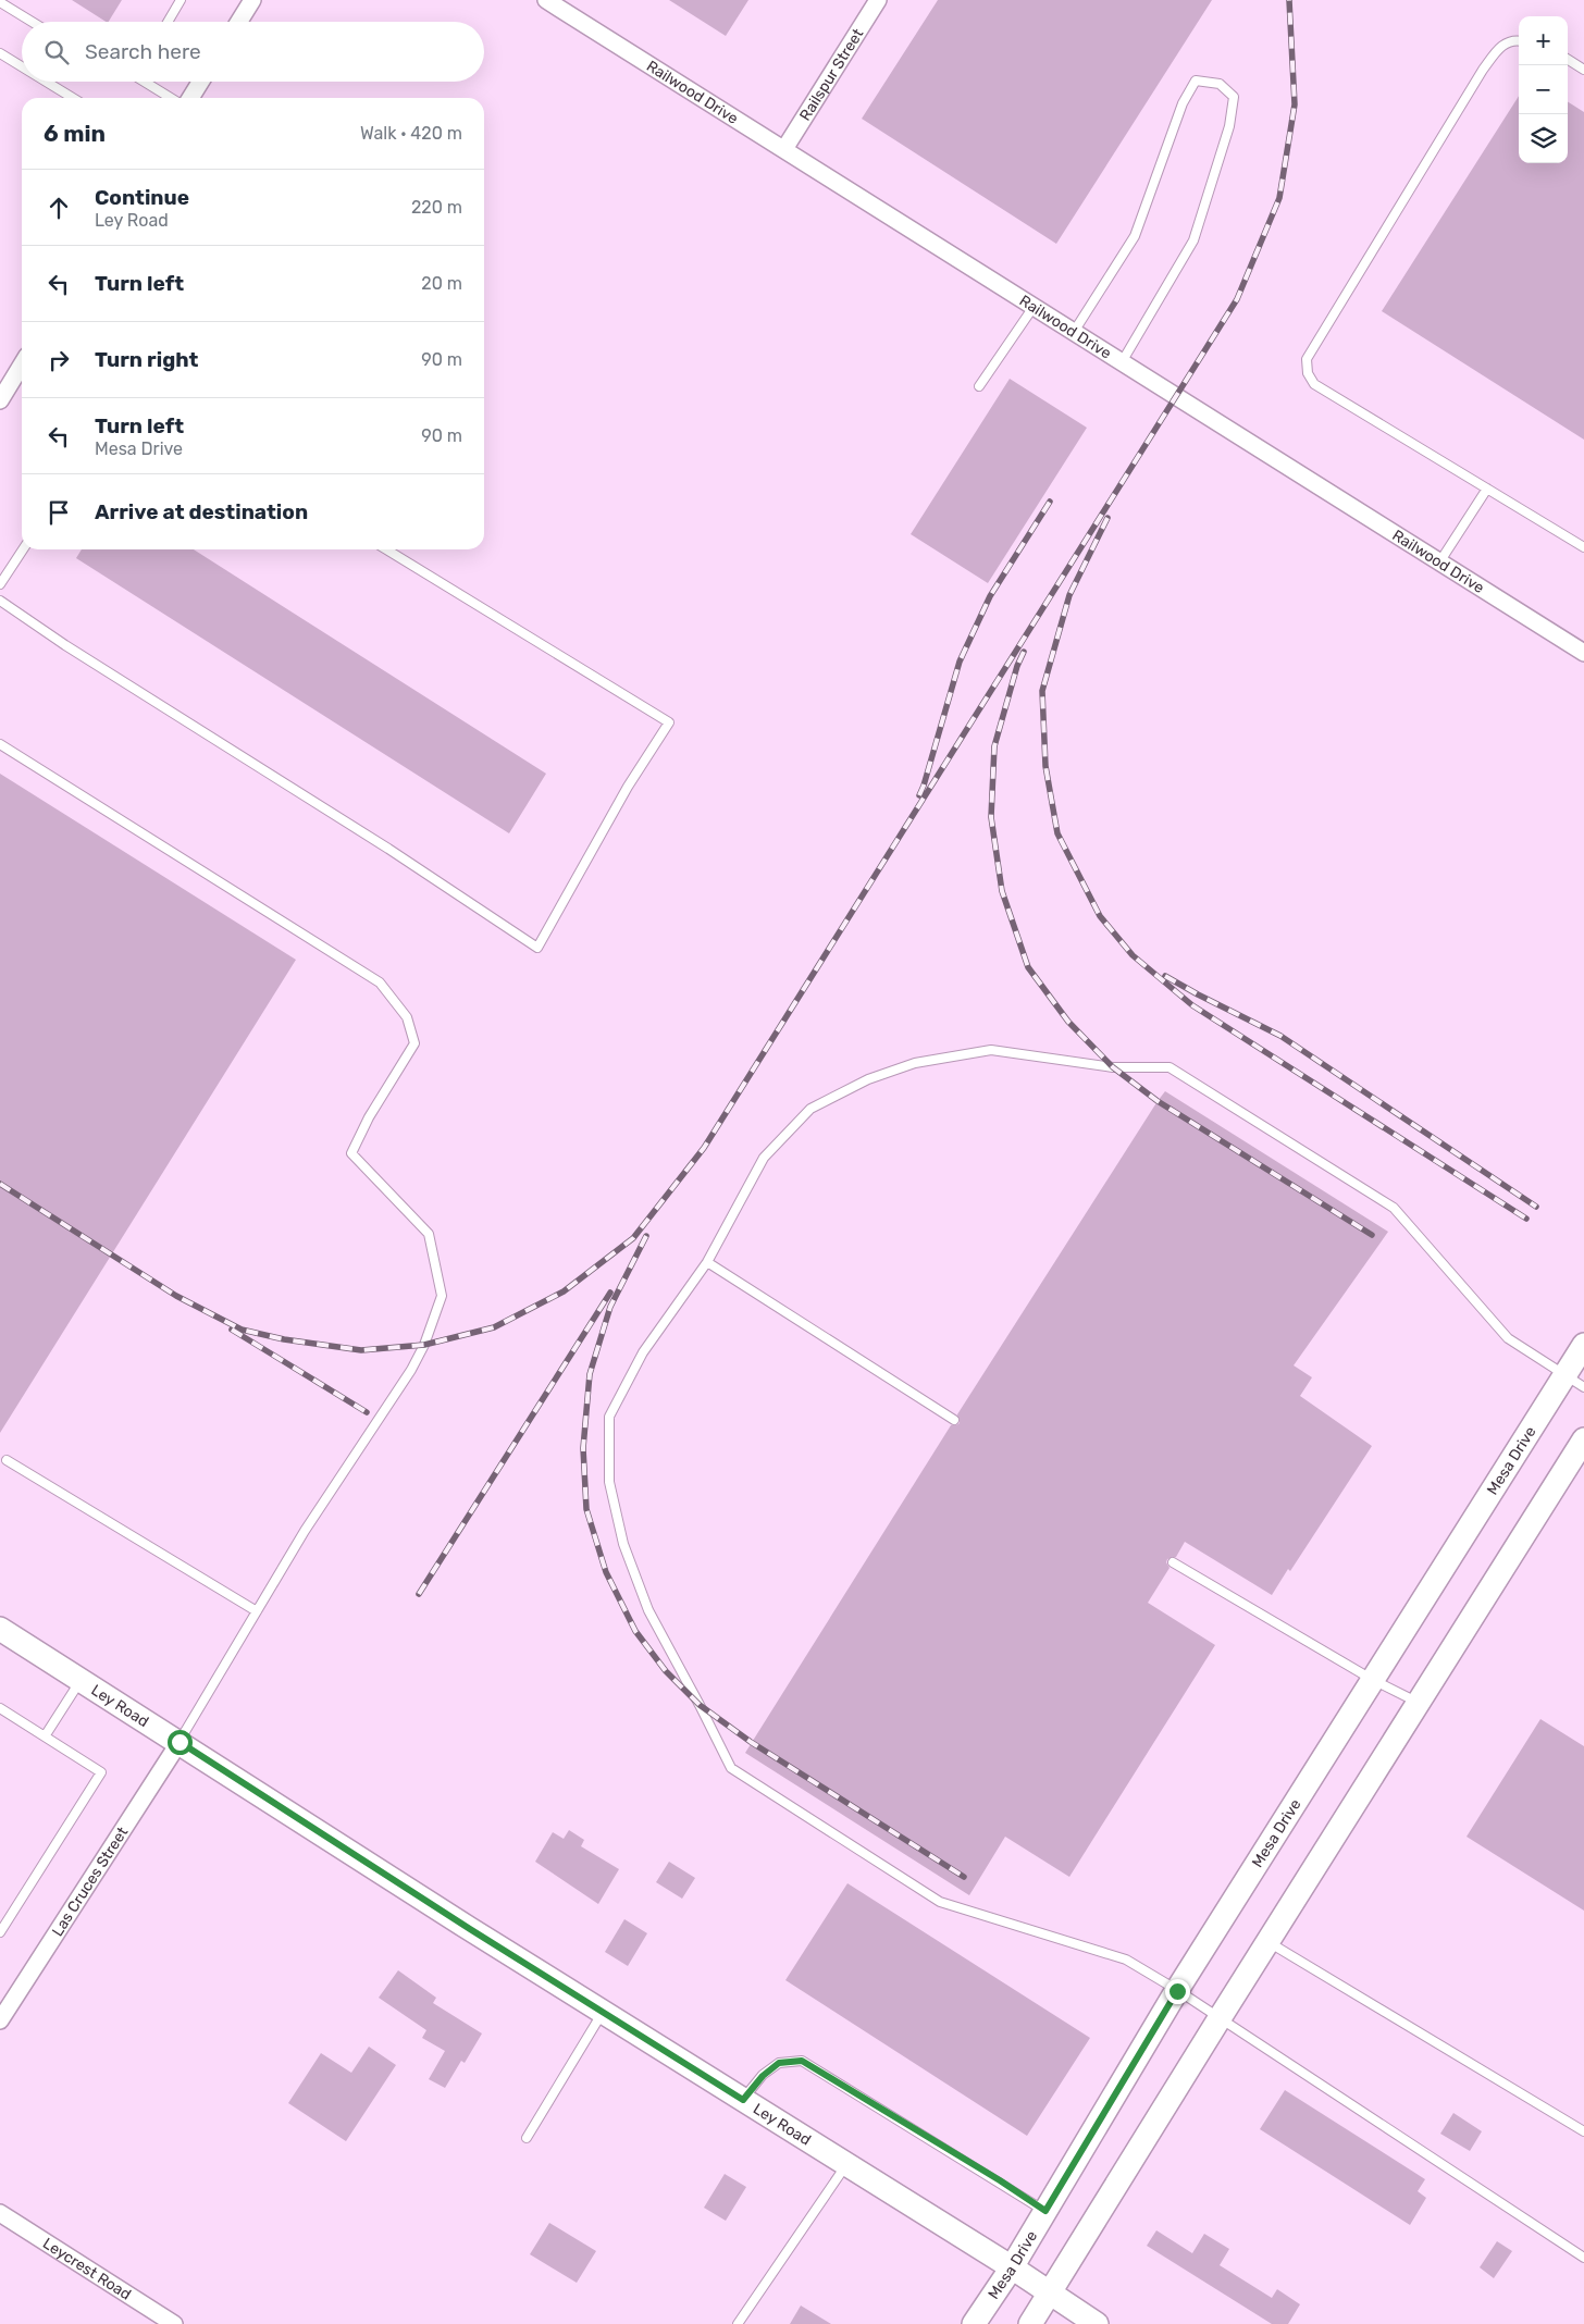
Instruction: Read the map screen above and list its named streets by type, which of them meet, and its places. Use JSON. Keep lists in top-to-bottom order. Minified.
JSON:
{"streets":{"main road":["Mesa Drive","Ley Road"],"street":["Railspur Street","Railwood Drive","Las Cruces Street","Leycrest Road"]},"crossings":[["Railspur Street","Railwood Drive"],["Mesa Drive","Ley Road"],["Ley Road","Las Cruces Street"]],"page":{"map_buttons":["+","−"],"search":"Search here","heading":["6 min","Walk · 420 m"],"list":[["Continue","Ley Road","220 m"],["Turn left","20 m"],["Turn right","90 m"],["Turn left","Mesa Drive","90 m"],"Arrive at destination"]}}
